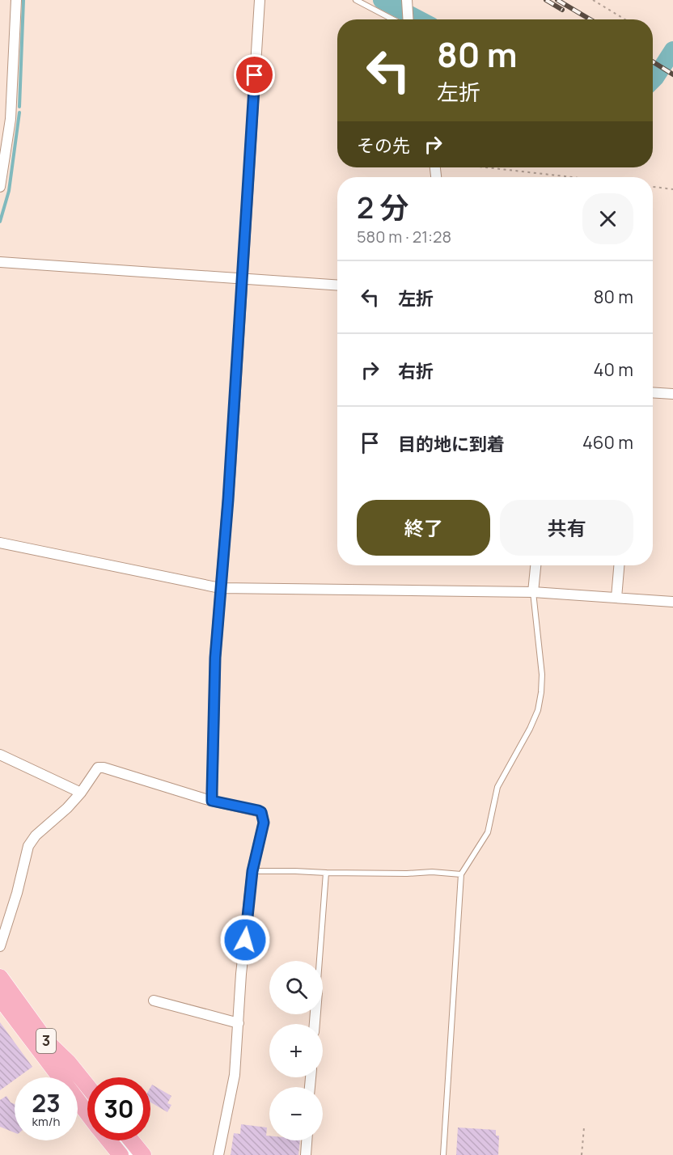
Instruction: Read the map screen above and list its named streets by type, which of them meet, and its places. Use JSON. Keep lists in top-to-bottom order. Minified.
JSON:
{"streets":{"main road":["3"]},"page":{"turn":["80 m","左折"],"then":"その先","heading":["2 分","580 m · 21:28"],"list":[{"name":"左折","value":"80 m"},{"name":"右折","value":"40 m"},{"name":"目的地に到着","value":"460 m"}],"buttons":["終了","共有"],"map_buttons":["+","−"],"speed":"23 km/h","limit":"30"}}
